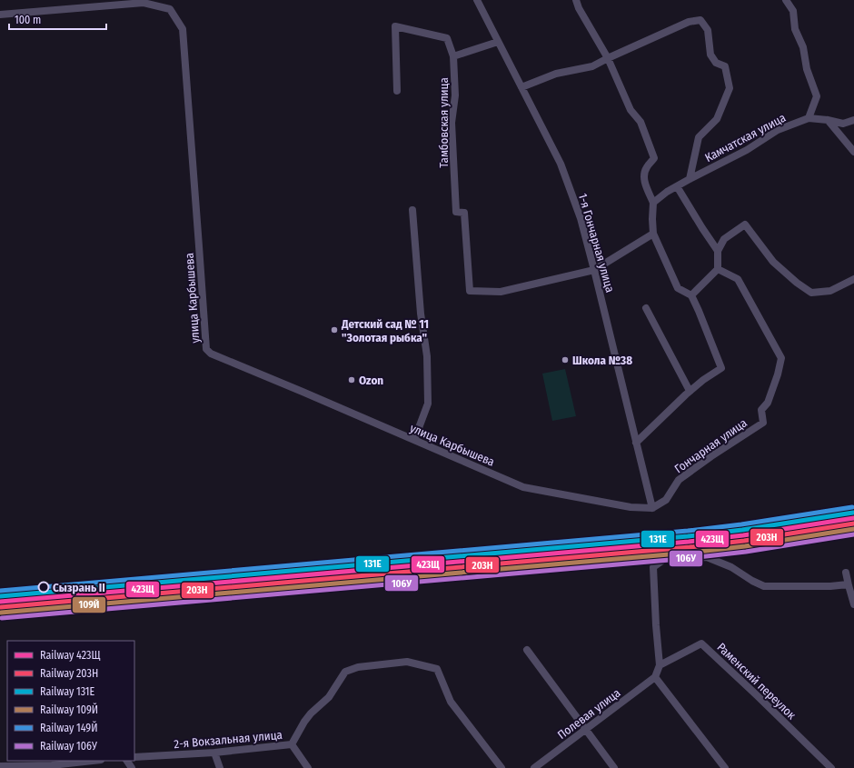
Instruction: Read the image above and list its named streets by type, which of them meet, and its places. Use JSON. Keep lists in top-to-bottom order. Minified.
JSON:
{"streets":{"street":["Тамбовская улица","Камчатская улица","1-я Гончарная улица","улица Карбышева","Гончарная улица","Раменский переулок","Полевая улица","2-я Вокзальная улица"]},"crossings":[["Тамбовская улица","1-я Гончарная улица"],["1-я Гончарная улица","улица Карбышева"],["1-я Гончарная улица","Гончарная улица"],["улица Карбышева","Гончарная улица"]],"places":["Детский сад № 11 \"Золотая рыбка\"","Школа №38","Ozon","Сызрань II"],"lines":["rail line 149Й","rail line 131Е","rail line 423Щ","rail line 203Н","rail line 109Й","rail line 106У"],"legend":["Railway 423Щ","Railway 203Н","Railway 131Е","Railway 109Й","Railway 149Й","Railway 106У"],"scale_bar":"100 m"}
